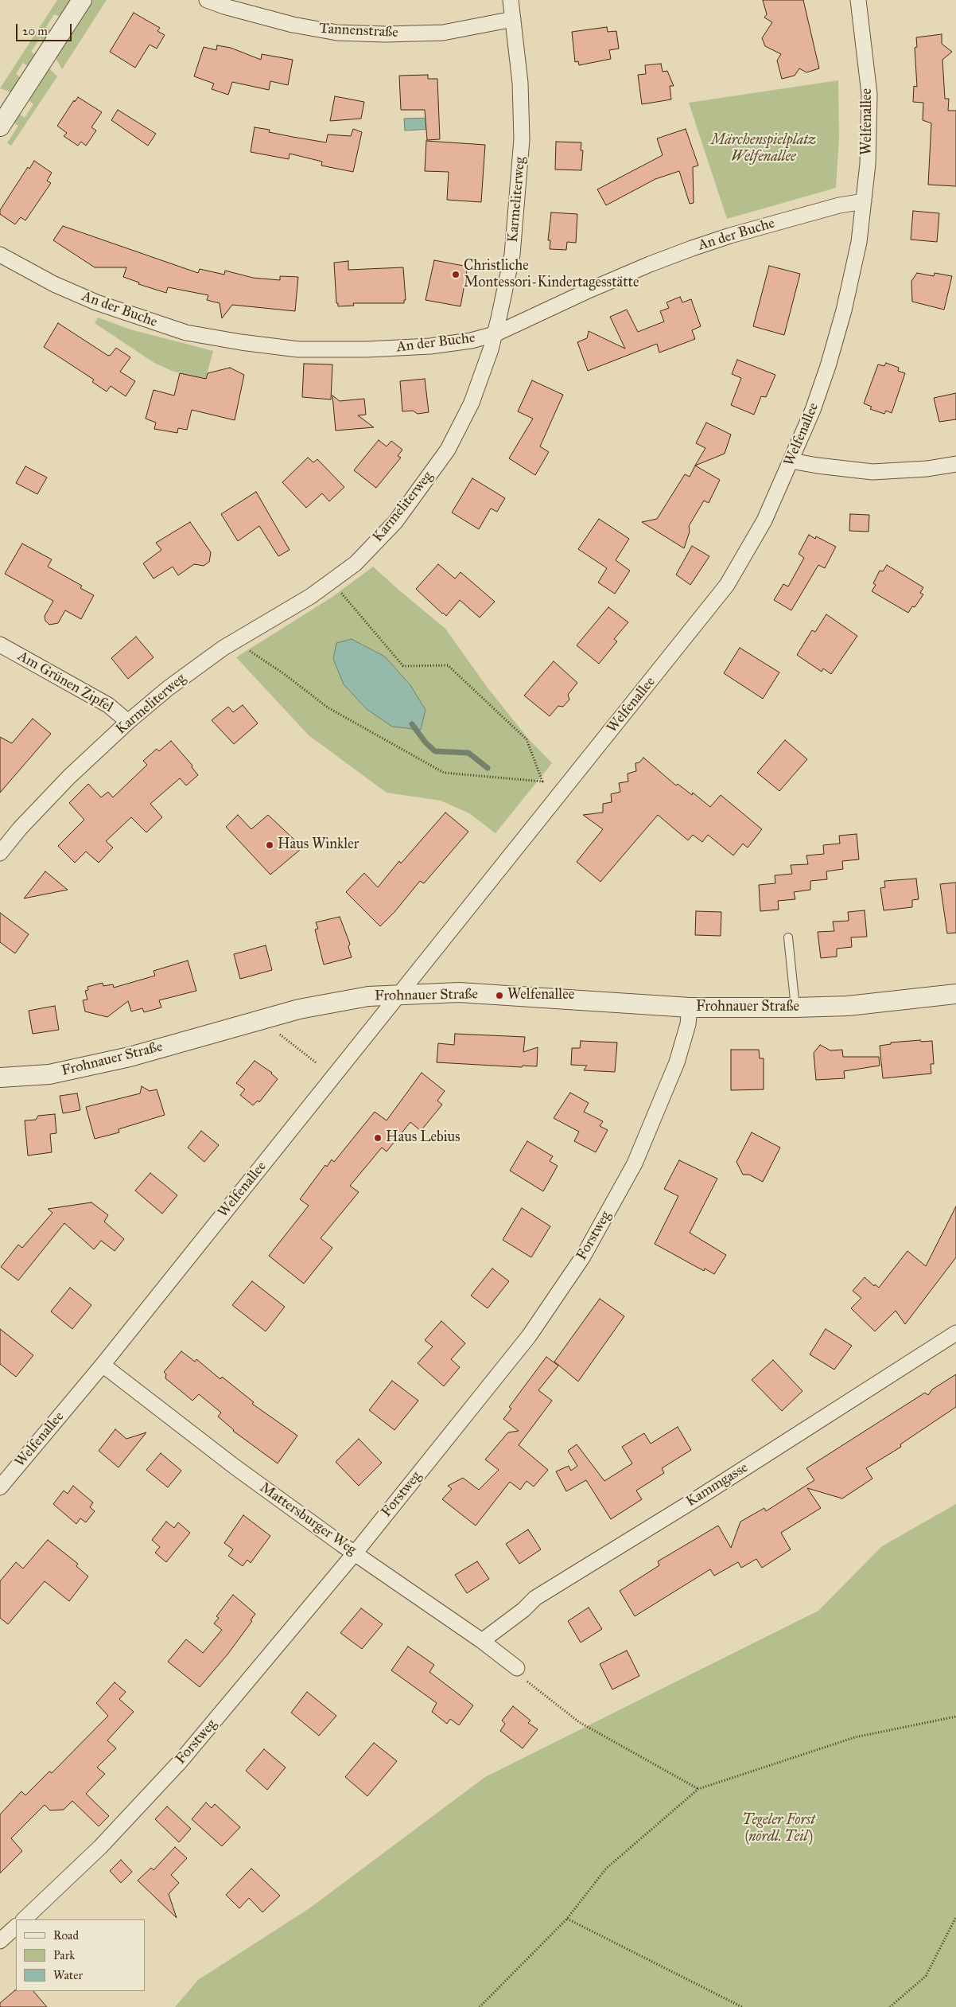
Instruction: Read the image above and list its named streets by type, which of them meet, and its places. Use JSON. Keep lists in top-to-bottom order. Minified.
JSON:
{"streets":{"street":["Tannenstraße","Welfenallee","Karmeliterweg","An der Buche","Am Grünen Zipfel","Frohnauer Straße","Forstweg","Kammgasse","Mattersburger Weg"]},"crossings":[["Tannenstraße","Karmeliterweg"],["Welfenallee","An der Buche"],["Welfenallee","Frohnauer Straße"],["Welfenallee","Mattersburger Weg"],["Karmeliterweg","An der Buche"],["Karmeliterweg","Am Grünen Zipfel"],["Frohnauer Straße","Forstweg"],["Forstweg","Mattersburger Weg"],["Kammgasse","Mattersburger Weg"]],"parks":["Märchenspielplatz Welfenallee","Tegeler Forst (nördl. Teil)"],"places":["Christliche Montessori-Kindertagesstätte","Haus Winkler","Welfenallee","Haus Lebius"],"legend":["Road","Park","Water"],"scale_bar":"20 m"}
